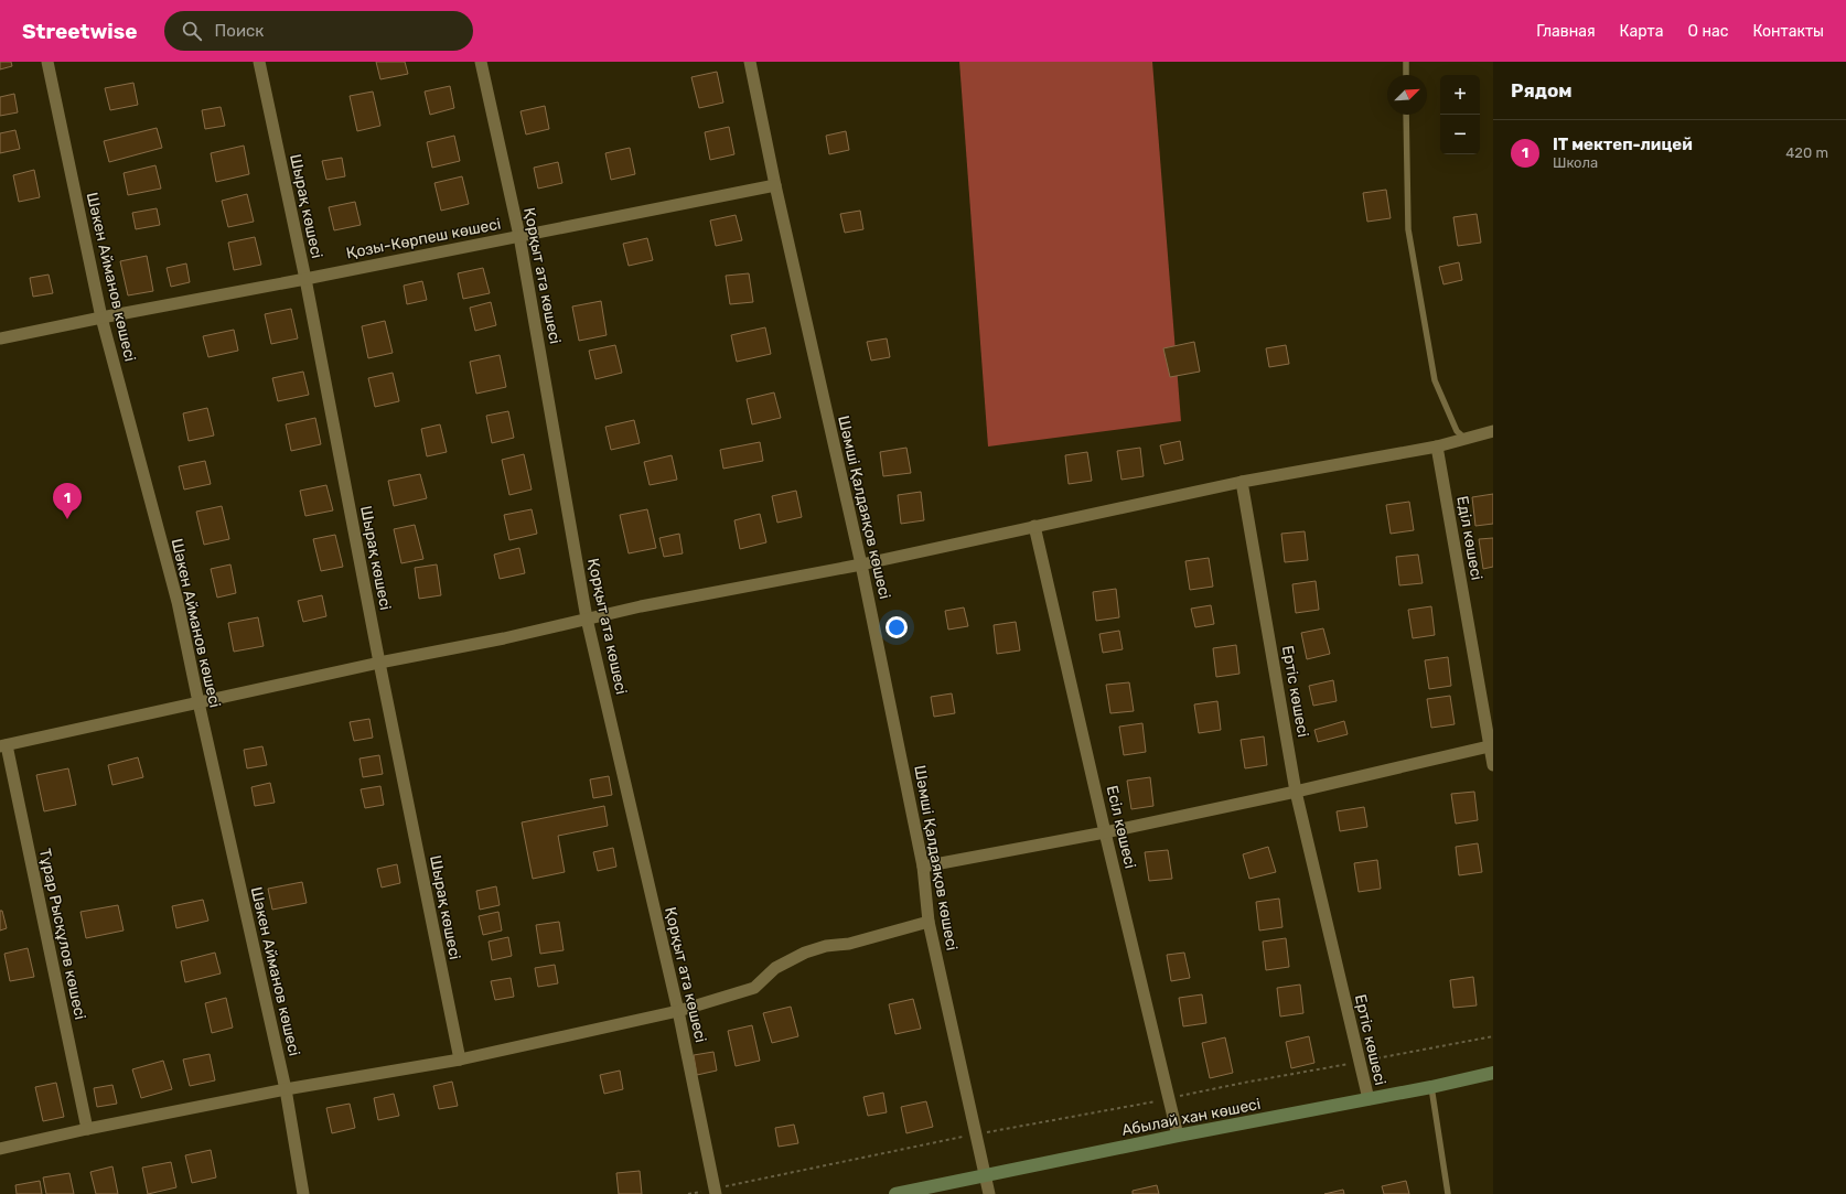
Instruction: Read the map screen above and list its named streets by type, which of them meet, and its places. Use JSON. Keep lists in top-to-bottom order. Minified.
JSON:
{"streets":{"street":["Шырақ көшесі","Қозы-Көрпеш көшесі","Қорқыт ата көшесі","Шәкен Айманов көшесі","Шәмші Қалдаяқов көшесі","Еділ көшесі","Ертіс көшесі","Есіл көшесі","Тұрар Рысқұлов көшесі","Абылай хан көшесі"]},"crossings":[["Шырақ көшесі","Қозы-Көрпеш көшесі"],["Қозы-Көрпеш көшесі","Қорқыт ата көшесі"],["Қозы-Көрпеш көшесі","Шәкен Айманов көшесі"],["Қозы-Көрпеш көшесі","Шәмші Қалдаяқов көшесі"],["Шәмші Қалдаяқов көшесі","Абылай хан көшесі"],["Ертіс көшесі","Абылай хан көшесі"],["Есіл көшесі","Абылай хан көшесі"]],"north":"top right","page":{"header":"Streetwise","search":"Поиск","nav":["Главная","Карта","О нас","Контакты"],"heading":"Рядом","map_buttons":["+","−"],"list":[{"mark":"1","name":"IT мектеп-лицей","note":"Школа","value":"420 m"}],"pins":"1"}}
